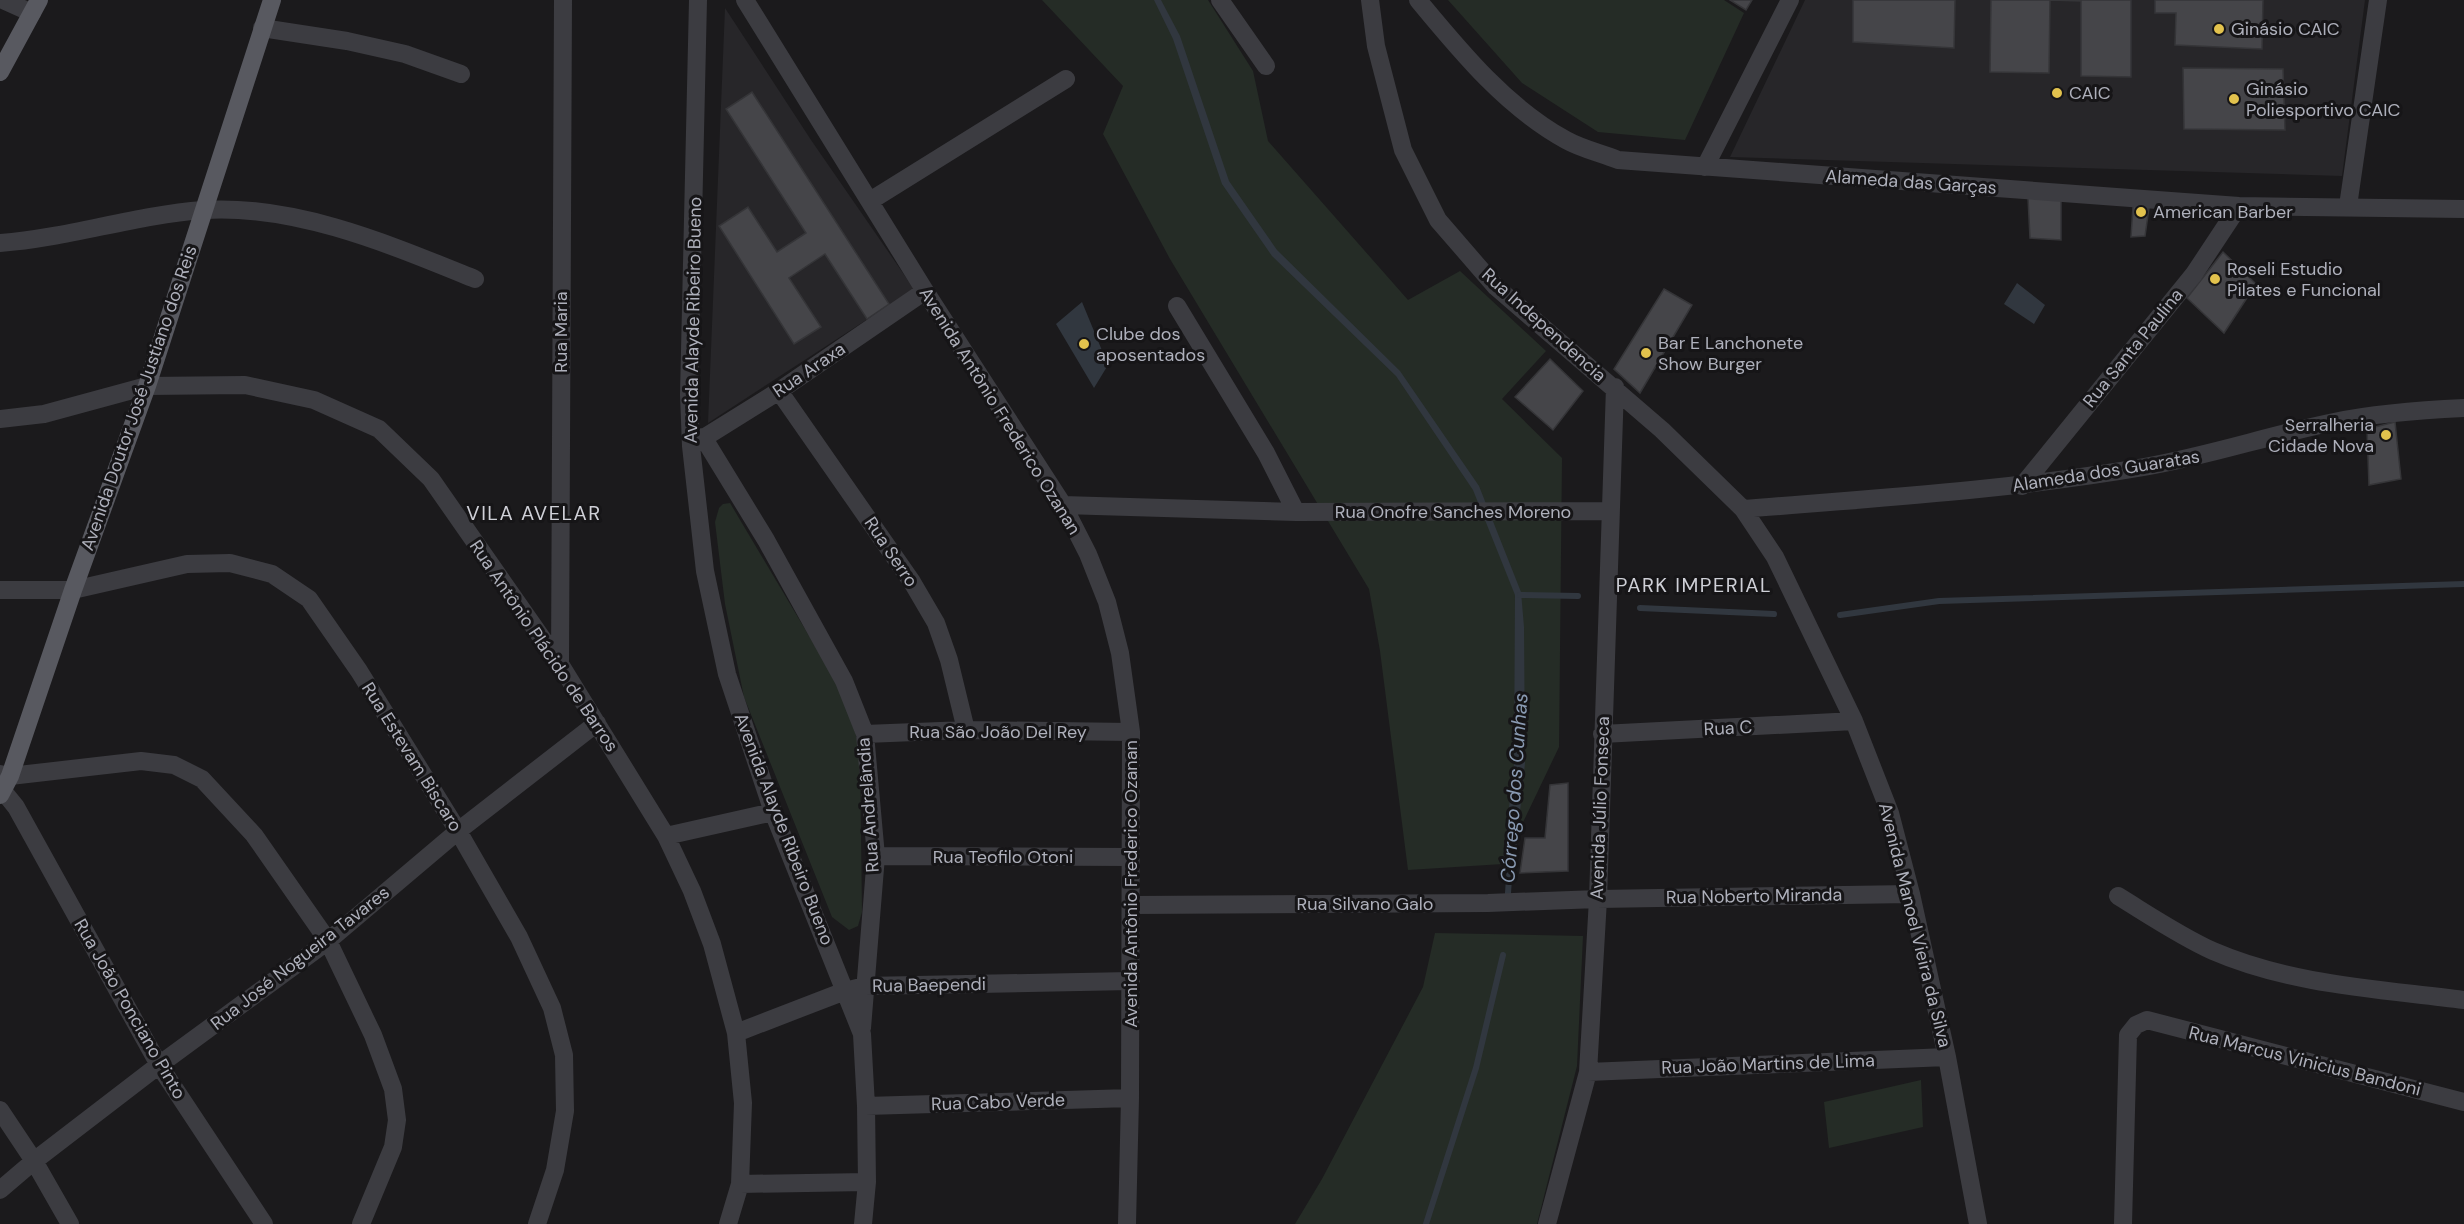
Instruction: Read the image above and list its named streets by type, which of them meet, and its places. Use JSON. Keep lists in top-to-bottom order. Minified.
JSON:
{"streets":{"main road":["Avenida Doutor José Justiano dos Reis"],"street":["Alameda das Garças","Avenida Alayde Ribeiro Bueno","Rua Independencia","Rua Maria","Rua Santa Paulina","Rua Araxa","Avenida Antônio Frederico Ozanan","Alameda dos Guaratas","Rua Onofre Sanches Moreno","Rua Serro","Rua Antônio Plácido de Barros","Rua C","Rua São João Del Rey","Rua Estevam Biscaro","Rua Andrelândia","Avenida Júlio Fonseca","Rua Teofilo Otoni","Rua Noberto Miranda","Rua Silvano Galo","Avenida Manoel Vieira da Silva","Rua José Nogueira Tavares","Rua Baependi","Rua João Ponciano Pinto","Rua Marcus Vinicius Bandoni","Rua João Martins de Lima","Rua Cabo Verde"]},"crossings":[["Alameda das Garças","Rua Santa Paulina"],["Avenida Alayde Ribeiro Bueno","Rua Araxa"],["Avenida Alayde Ribeiro Bueno","Rua Andrelândia"],["Avenida Alayde Ribeiro Bueno","Rua Baependi"],["Avenida Alayde Ribeiro Bueno","Rua Cabo Verde"],["Rua Independencia","Avenida Júlio Fonseca"],["Rua Independencia","Avenida Manoel Vieira da Silva"],["Rua Maria","Rua Antônio Plácido de Barros"],["Rua Santa Paulina","Alameda dos Guaratas"],["Rua Araxa","Avenida Antônio Frederico Ozanan"],["Rua Araxa","Rua Serro"],["Rua Araxa","Rua Andrelândia"],["Avenida Doutor José Justiano dos Reis","Rua Antônio Plácido de Barros"],["Avenida Doutor José Justiano dos Reis","Rua Estevam Biscaro"],["Avenida Doutor José Justiano dos Reis","Rua João Ponciano Pinto"],["Avenida Antônio Frederico Ozanan","Rua Onofre Sanches Moreno"],["Avenida Antônio Frederico Ozanan","Rua São João Del Rey"],["Avenida Antônio Frederico Ozanan","Rua Teofilo Otoni"],["Avenida Antônio Frederico Ozanan","Rua Silvano Galo"],["Avenida Antônio Frederico Ozanan","Rua Baependi"],["Avenida Antônio Frederico Ozanan","Rua Cabo Verde"],["Alameda dos Guaratas","Avenida Manoel Vieira da Silva"],["Rua Onofre Sanches Moreno","Avenida Júlio Fonseca"],["Rua Serro","Rua São João Del Rey"],["Rua Antônio Plácido de Barros","Rua José Nogueira Tavares"],["Rua Antônio Plácido de Barros","Rua Baependi"],["Rua C","Avenida Júlio Fonseca"],["Rua C","Avenida Manoel Vieira da Silva"],["Rua São João Del Rey","Rua Andrelândia"],["Rua Estevam Biscaro","Rua José Nogueira Tavares"],["Rua Andrelândia","Rua Teofilo Otoni"],["Rua Andrelândia","Rua Baependi"],["Avenida Júlio Fonseca","Rua Noberto Miranda"],["Avenida Júlio Fonseca","Rua Silvano Galo"],["Avenida Júlio Fonseca","Avenida Manoel Vieira da Silva"],["Avenida Júlio Fonseca","Rua João Martins de Lima"],["Rua Noberto Miranda","Rua Silvano Galo"],["Rua Noberto Miranda","Avenida Manoel Vieira da Silva"],["Avenida Manoel Vieira da Silva","Rua João Martins de Lima"],["Rua José Nogueira Tavares","Rua João Ponciano Pinto"]],"districts":["VILA AVELAR","PARK IMPERIAL"],"water":["Córrego dos Cunhas"],"places":["Ginásio CAIC","CAIC","Ginásio Poliesportivo CAIC","American Barber","Roseli Estudio Pilates e Funcional","Clube dos aposentados","Bar E Lanchonete Show Burger","Serralheria Cidade Nova"]}
